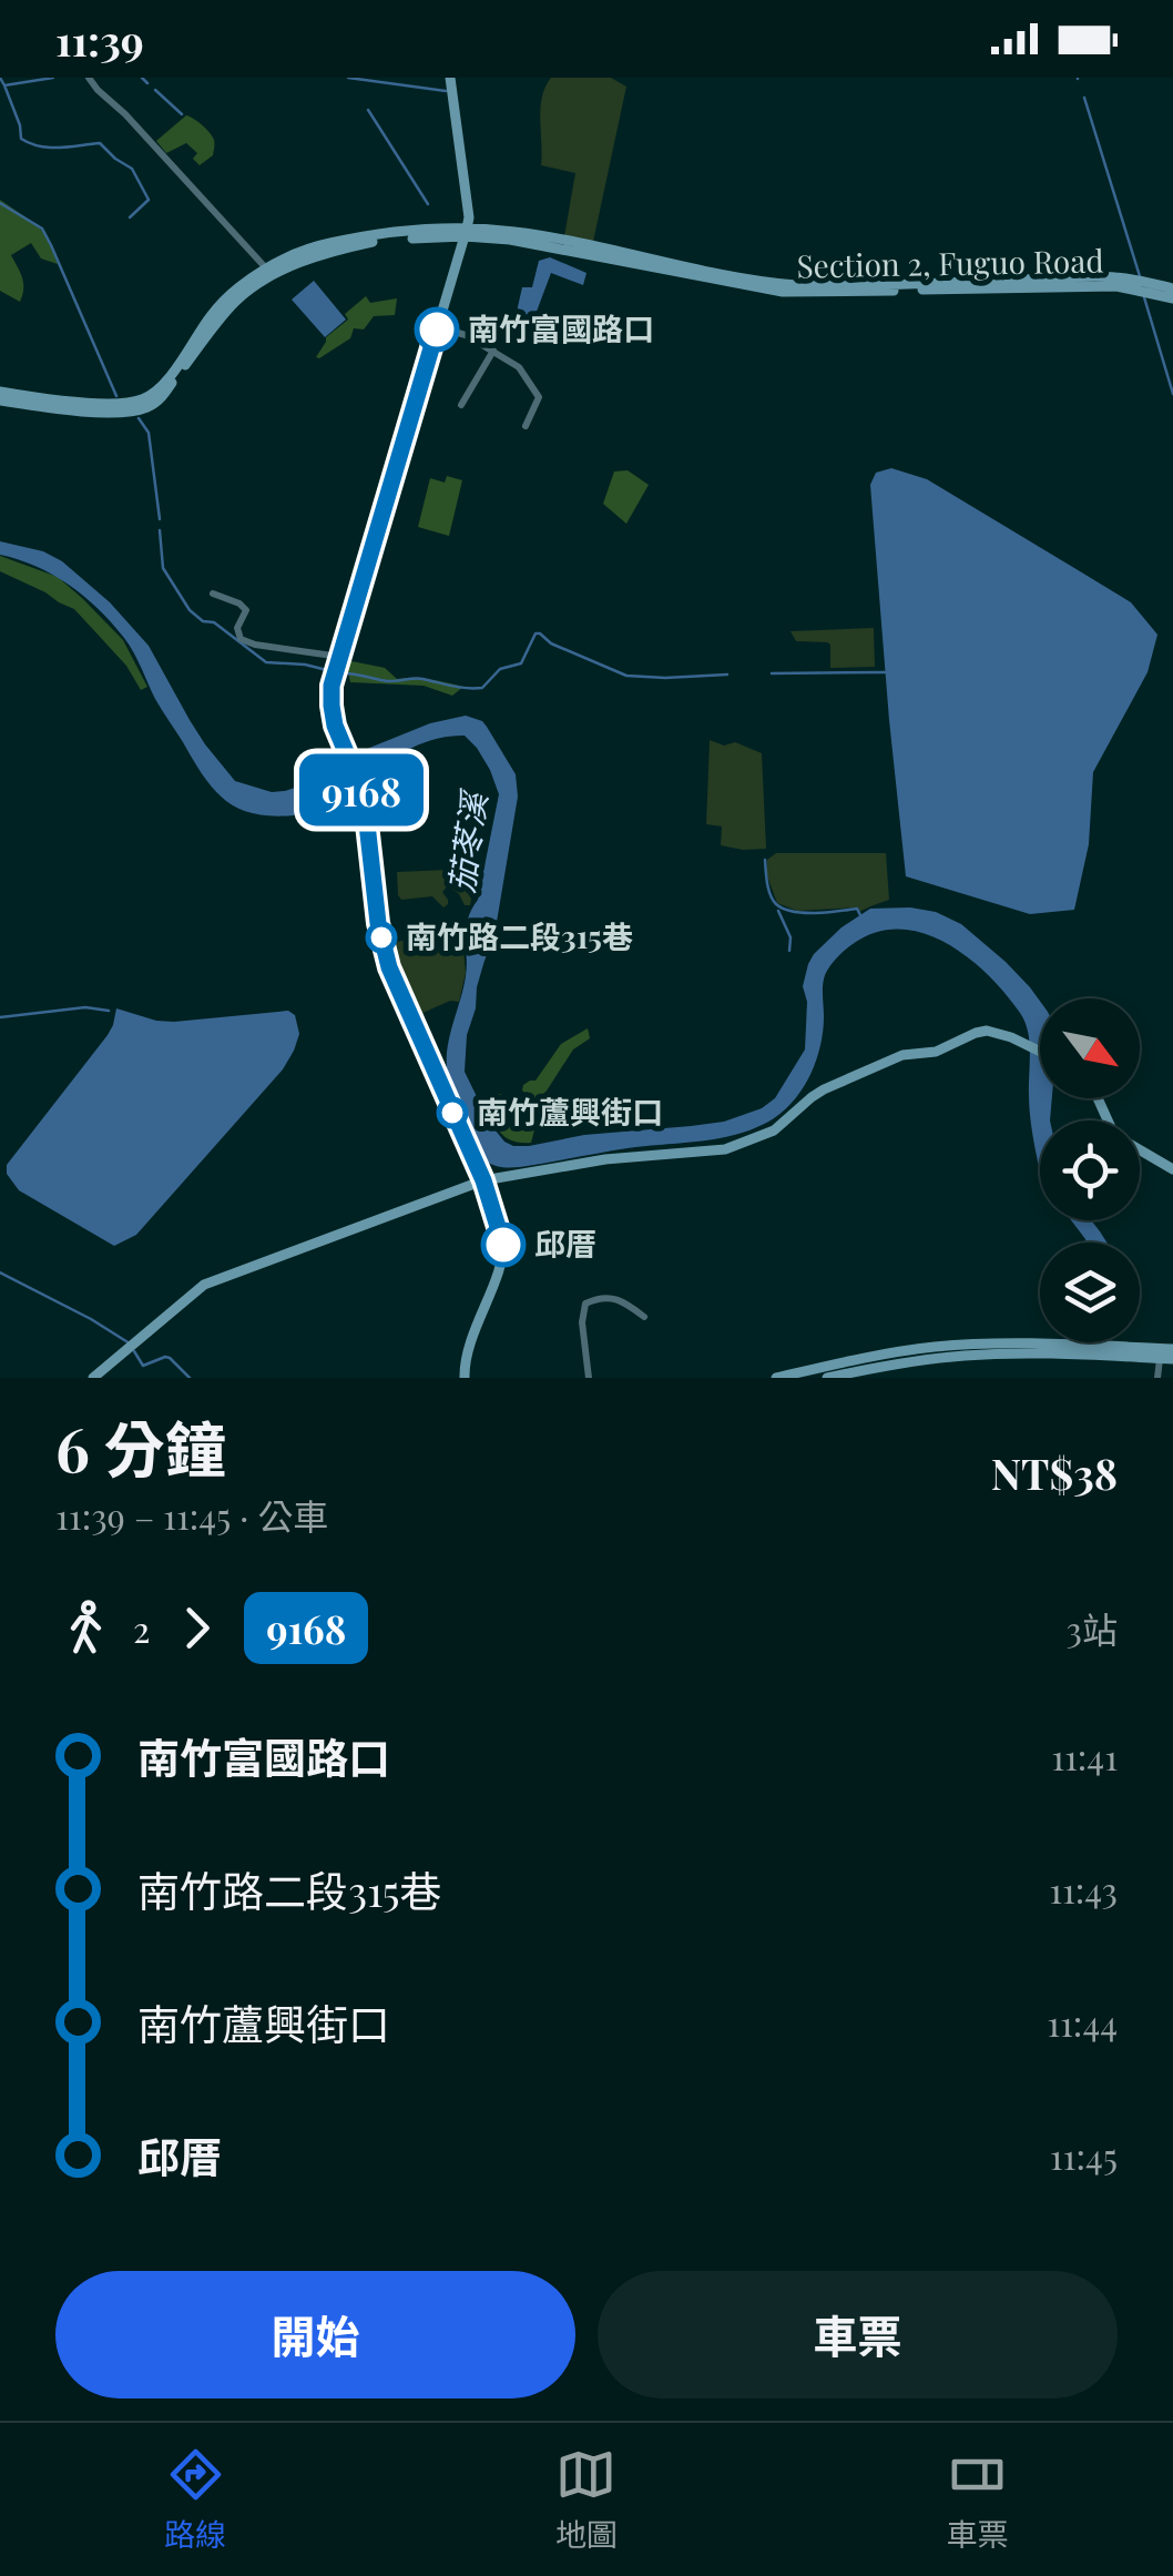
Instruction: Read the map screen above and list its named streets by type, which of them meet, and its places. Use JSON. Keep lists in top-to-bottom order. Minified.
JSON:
{"streets":{"street":["Section 2, Fuguo Road"]},"water":["茄苳溪"],"places":["南竹富國路口","南竹路二段315巷","南竹蘆興街口","邱厝"],"lines":["bus line 9168"],"north":"bottom right","page":{"status":"11:39","on_map":"9168","heading":["6 分鐘","11:39 – 11:45 · 公車","NT$38"],"legs":["2","9168","3站"],"list":[{"name":"南竹富國路口","value":"11:41"},{"name":"南竹路二段315巷","value":"11:43"},{"name":"南竹蘆興街口","value":"11:44"},{"name":"邱厝","value":"11:45"}],"buttons":["開始","車票"],"tabs":["路線","地圖","車票"]}}
